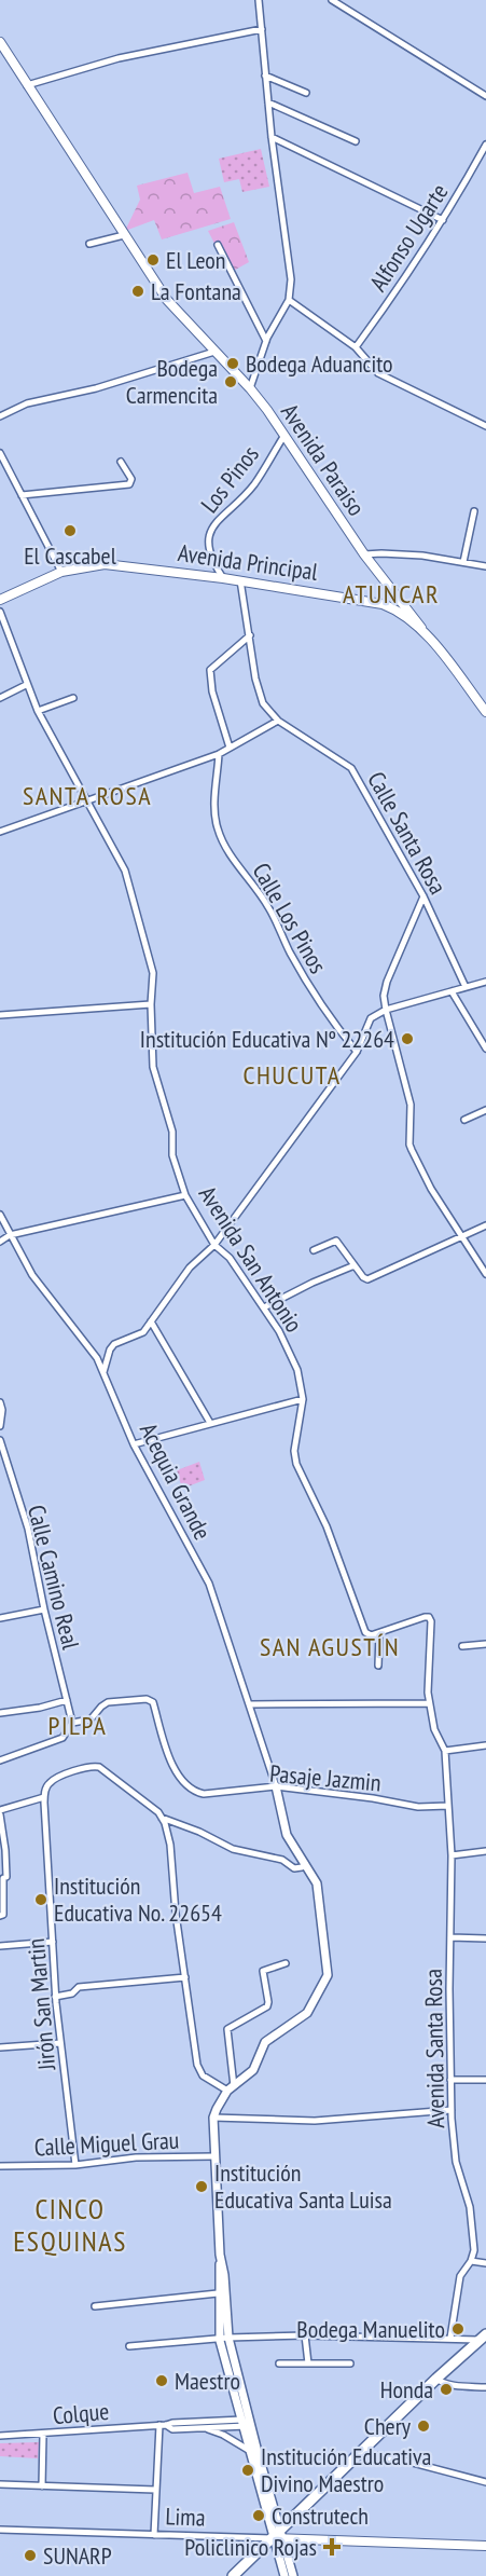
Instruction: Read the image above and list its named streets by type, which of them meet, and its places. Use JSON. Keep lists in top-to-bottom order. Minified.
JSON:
{"streets":{"main road":["Avenida Paraiso","Avenida Principal","Lima"],"street":["Alfonso Ugarte","Los Pinos","Calle Santa Rosa","Calle Los Pinos","Avenida San Antonio","Acequia Grande","Calle Camino Real","Pasaje Jazmin","Jirón San Martin","Avenida Santa Rosa","Calle Miguel Grau","Colque"]},"crossings":[["Avenida Paraiso","Los Pinos"],["Avenida Paraiso","Avenida Principal"],["Los Pinos","Avenida Principal"],["Avenida Principal","Calle Santa Rosa"],["Avenida San Antonio","Avenida Santa Rosa"],["Acequia Grande","Pasaje Jazmin"],["Calle Camino Real","Pasaje Jazmin"],["Pasaje Jazmin","Avenida Santa Rosa"],["Jirón San Martin","Calle Miguel Grau"]],"districts":["ATUNCAR","SANTA ROSA","CHUCUTA","SAN AGUSTÍN","PILPA","CINCO ESQUINAS"],"places":{"other":["El Leon","La Fontana","Bodega Aduancito","Bodega Carmencita","El Cascabel","Institución Educativa Nº 22264","Institución Educativa No. 22654","Institución Educativa Santa Luisa","Bodega Manuelito","Maestro","Honda","Chery","Institución Educativa Divino Maestro","Construtech","SUNARP"],"health":["Policlinico Rojas"]}}
